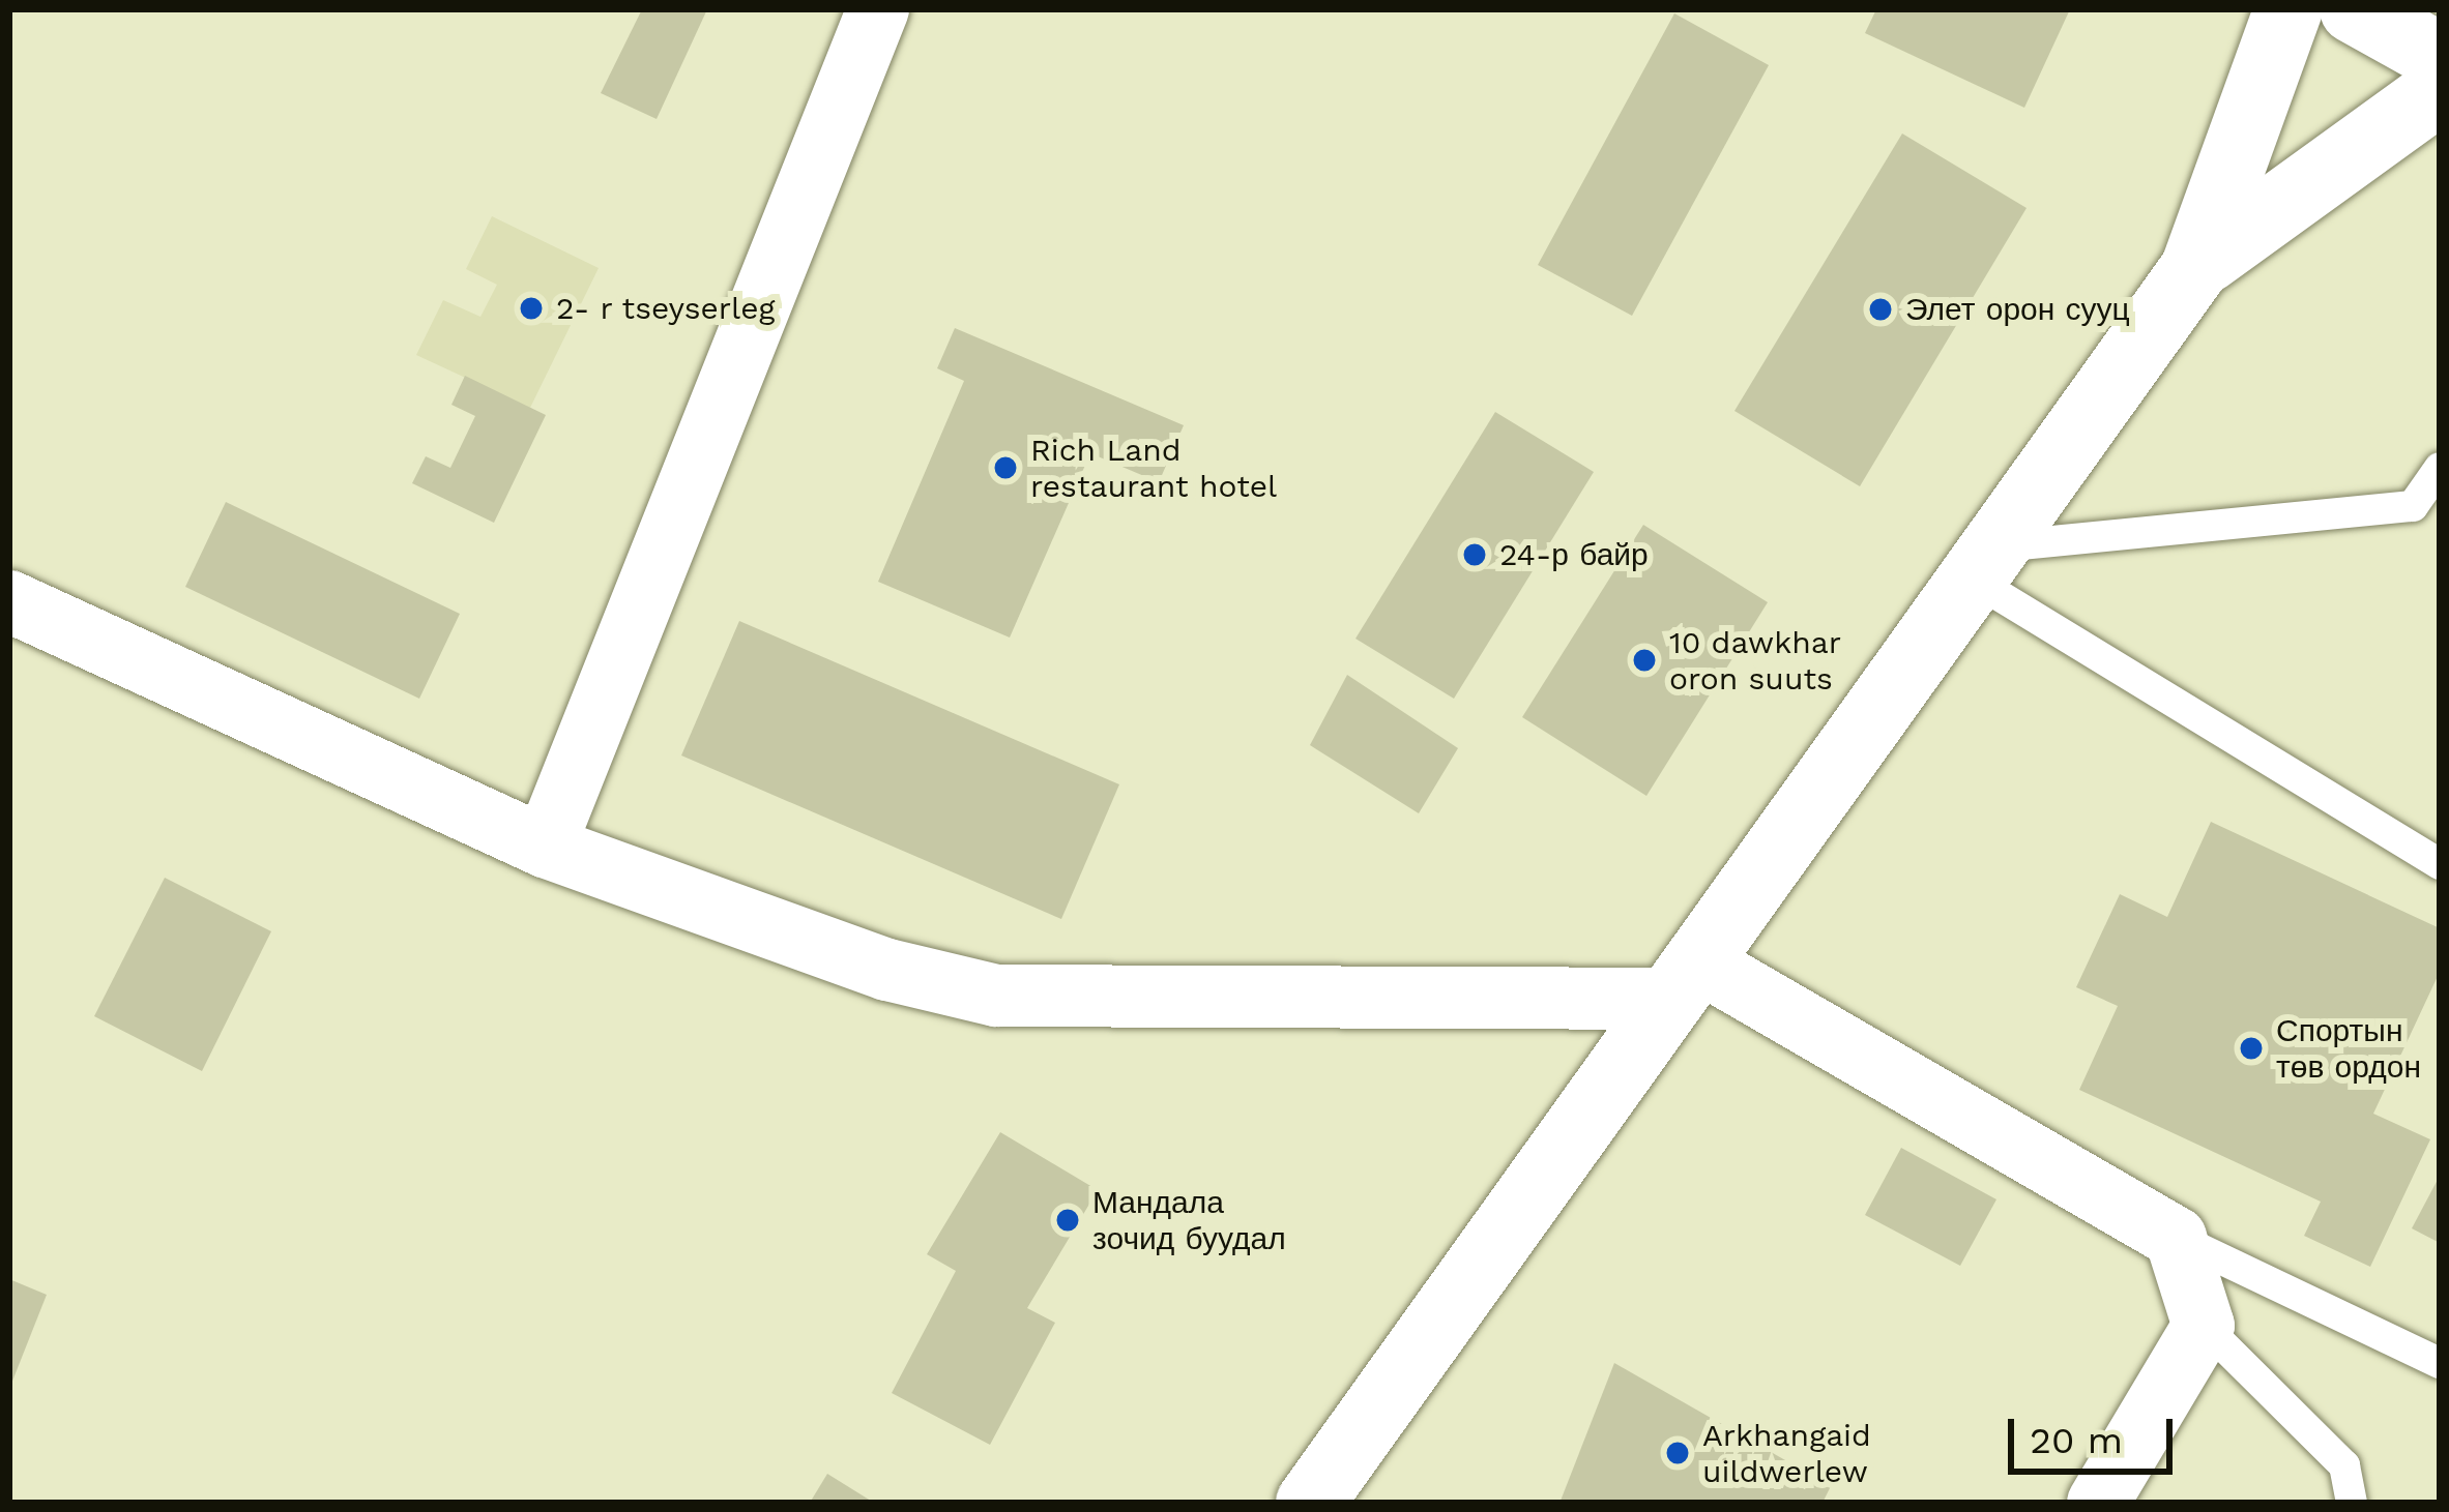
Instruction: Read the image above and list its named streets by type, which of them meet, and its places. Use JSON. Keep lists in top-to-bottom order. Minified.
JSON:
{"places":["2- r tseyserleg","Элет орон сууц","Rich Land restaurant hotel","24-р байр","10 dawkhar oron suuts","Спортын төв ордон","Мандала зочид буудал","Arkhangaid uildwerlew"],"scale_bar":"20 m"}
